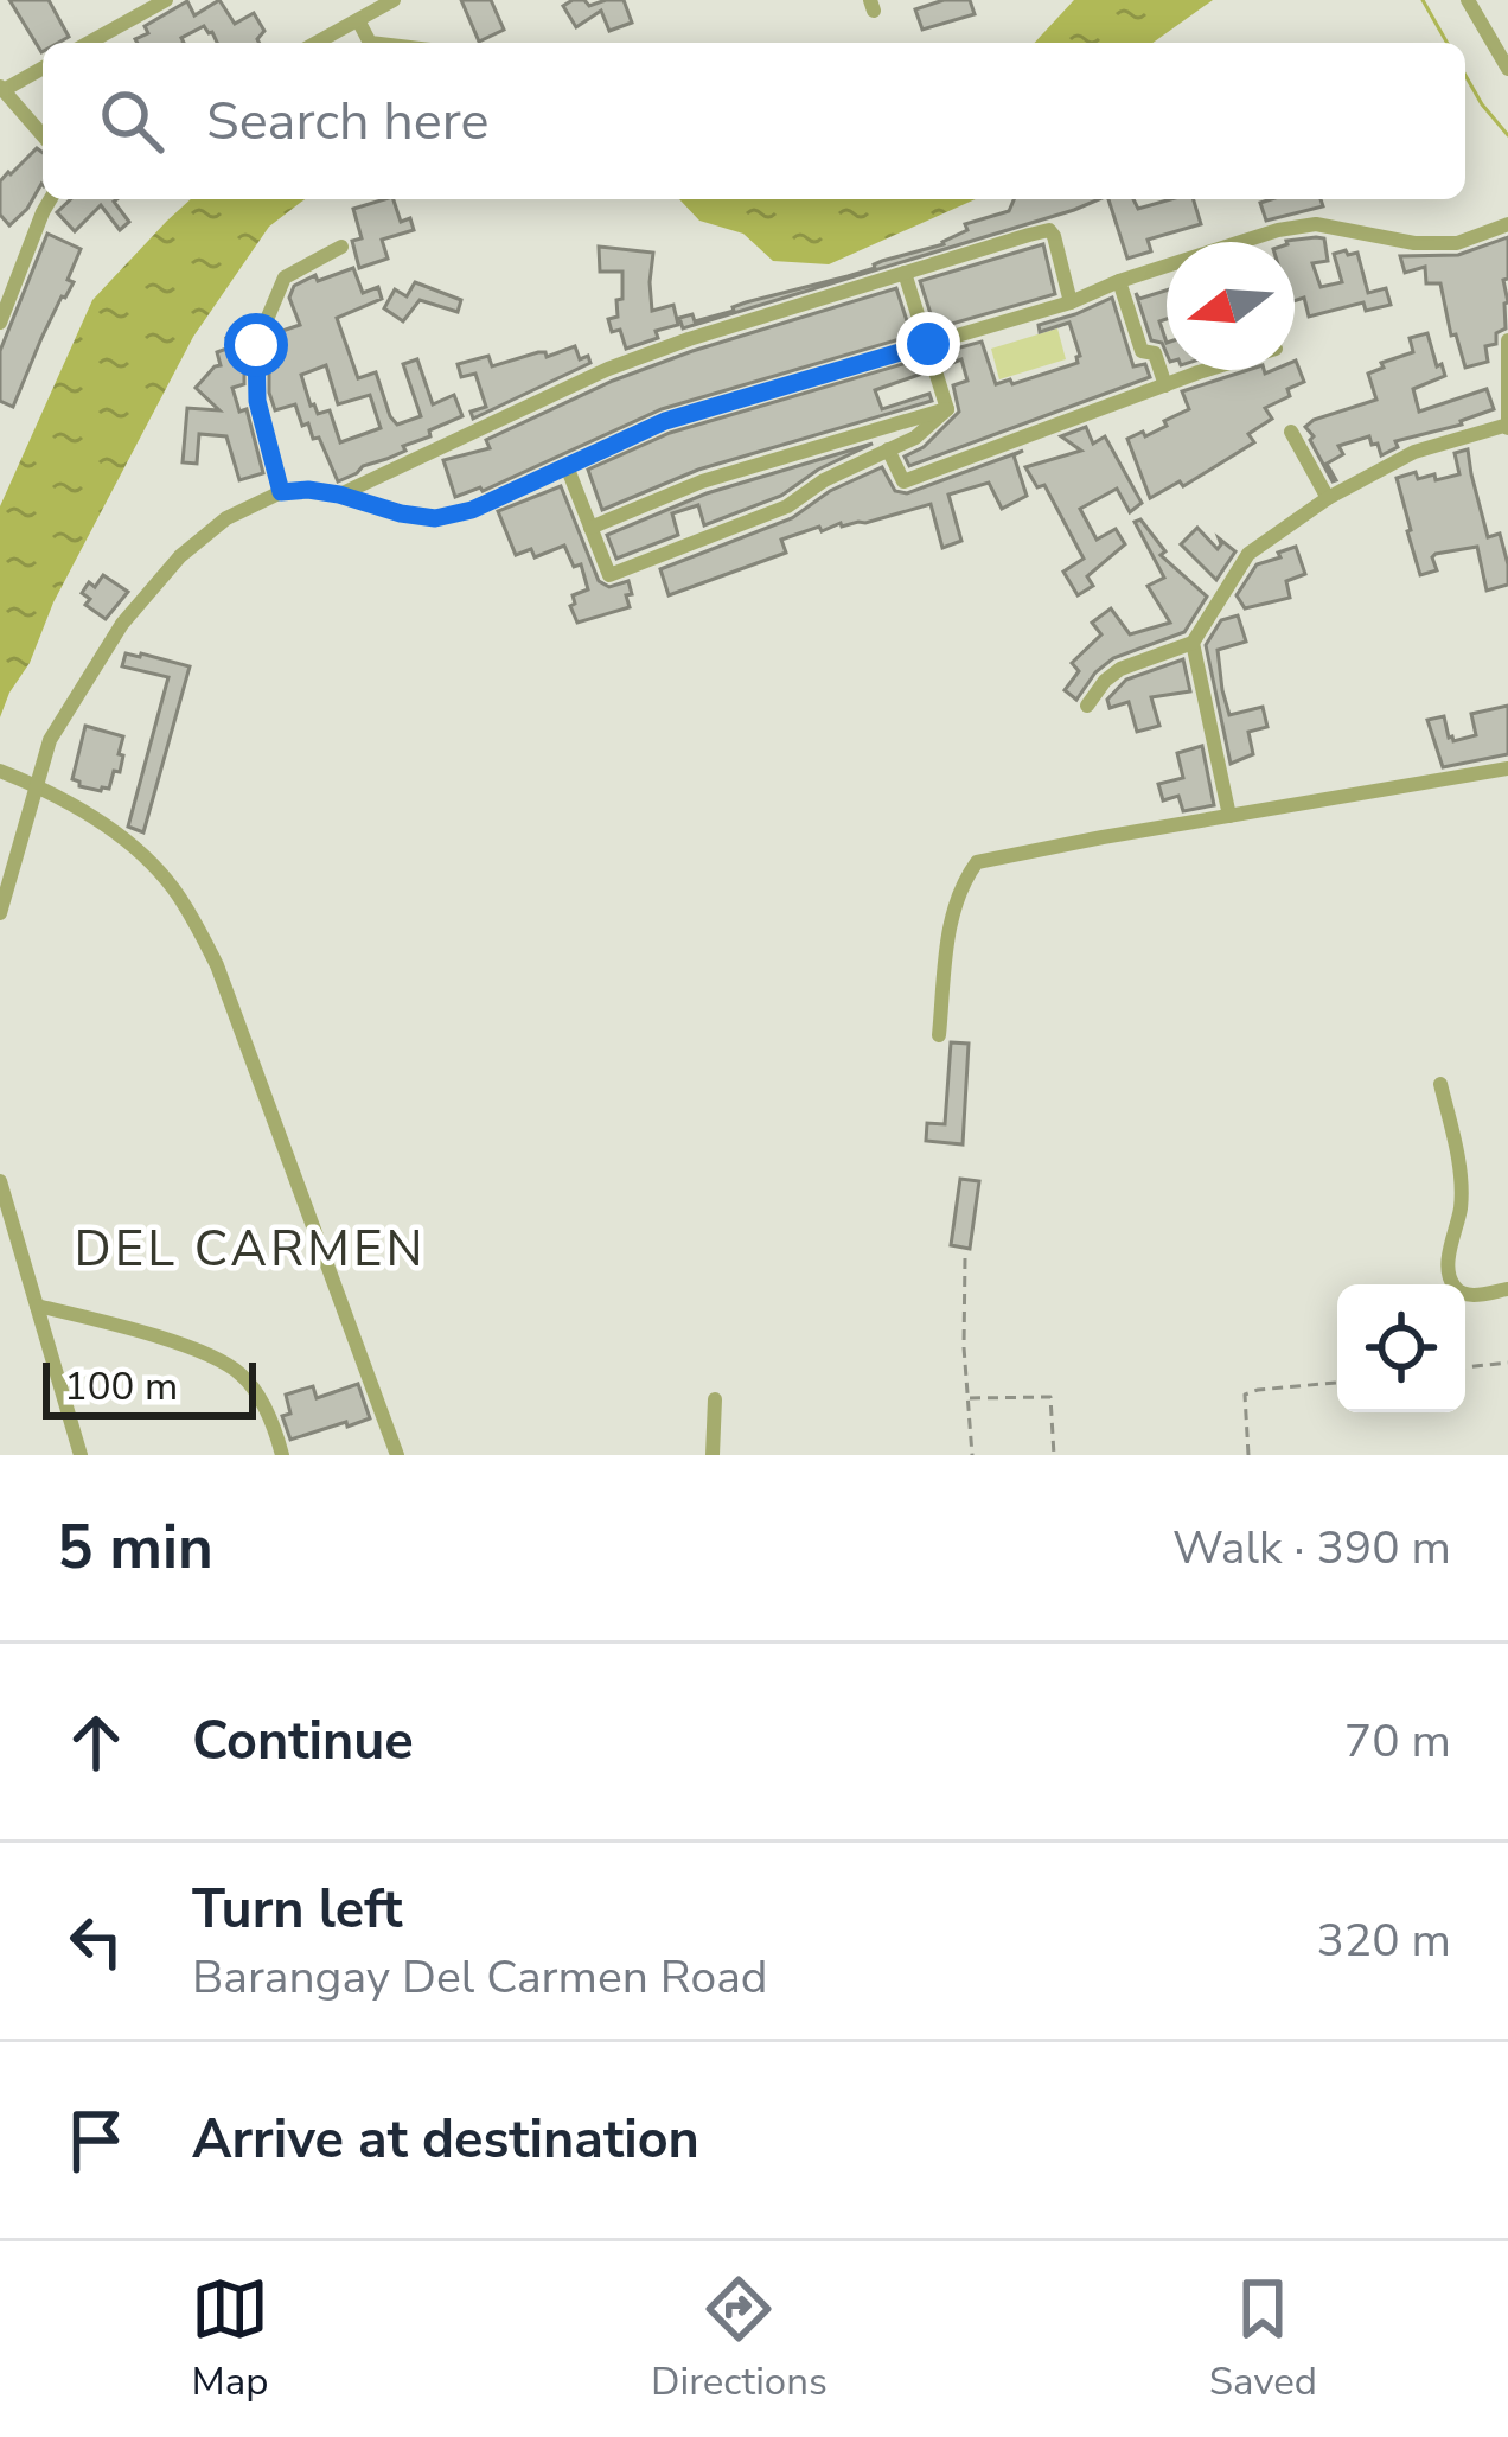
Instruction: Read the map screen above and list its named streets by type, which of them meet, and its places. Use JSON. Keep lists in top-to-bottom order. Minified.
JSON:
{"districts":["DEL CARMEN"],"scale_bar":"100 m","north":"left","page":{"search":"Search here","scale":"100 m","heading":["5 min","Walk · 390 m"],"list":[["Continue","70 m"],["Turn left","Barangay Del Carmen Road","320 m"],"Arrive at destination"],"nav":["Map","Directions","Saved"]}}
